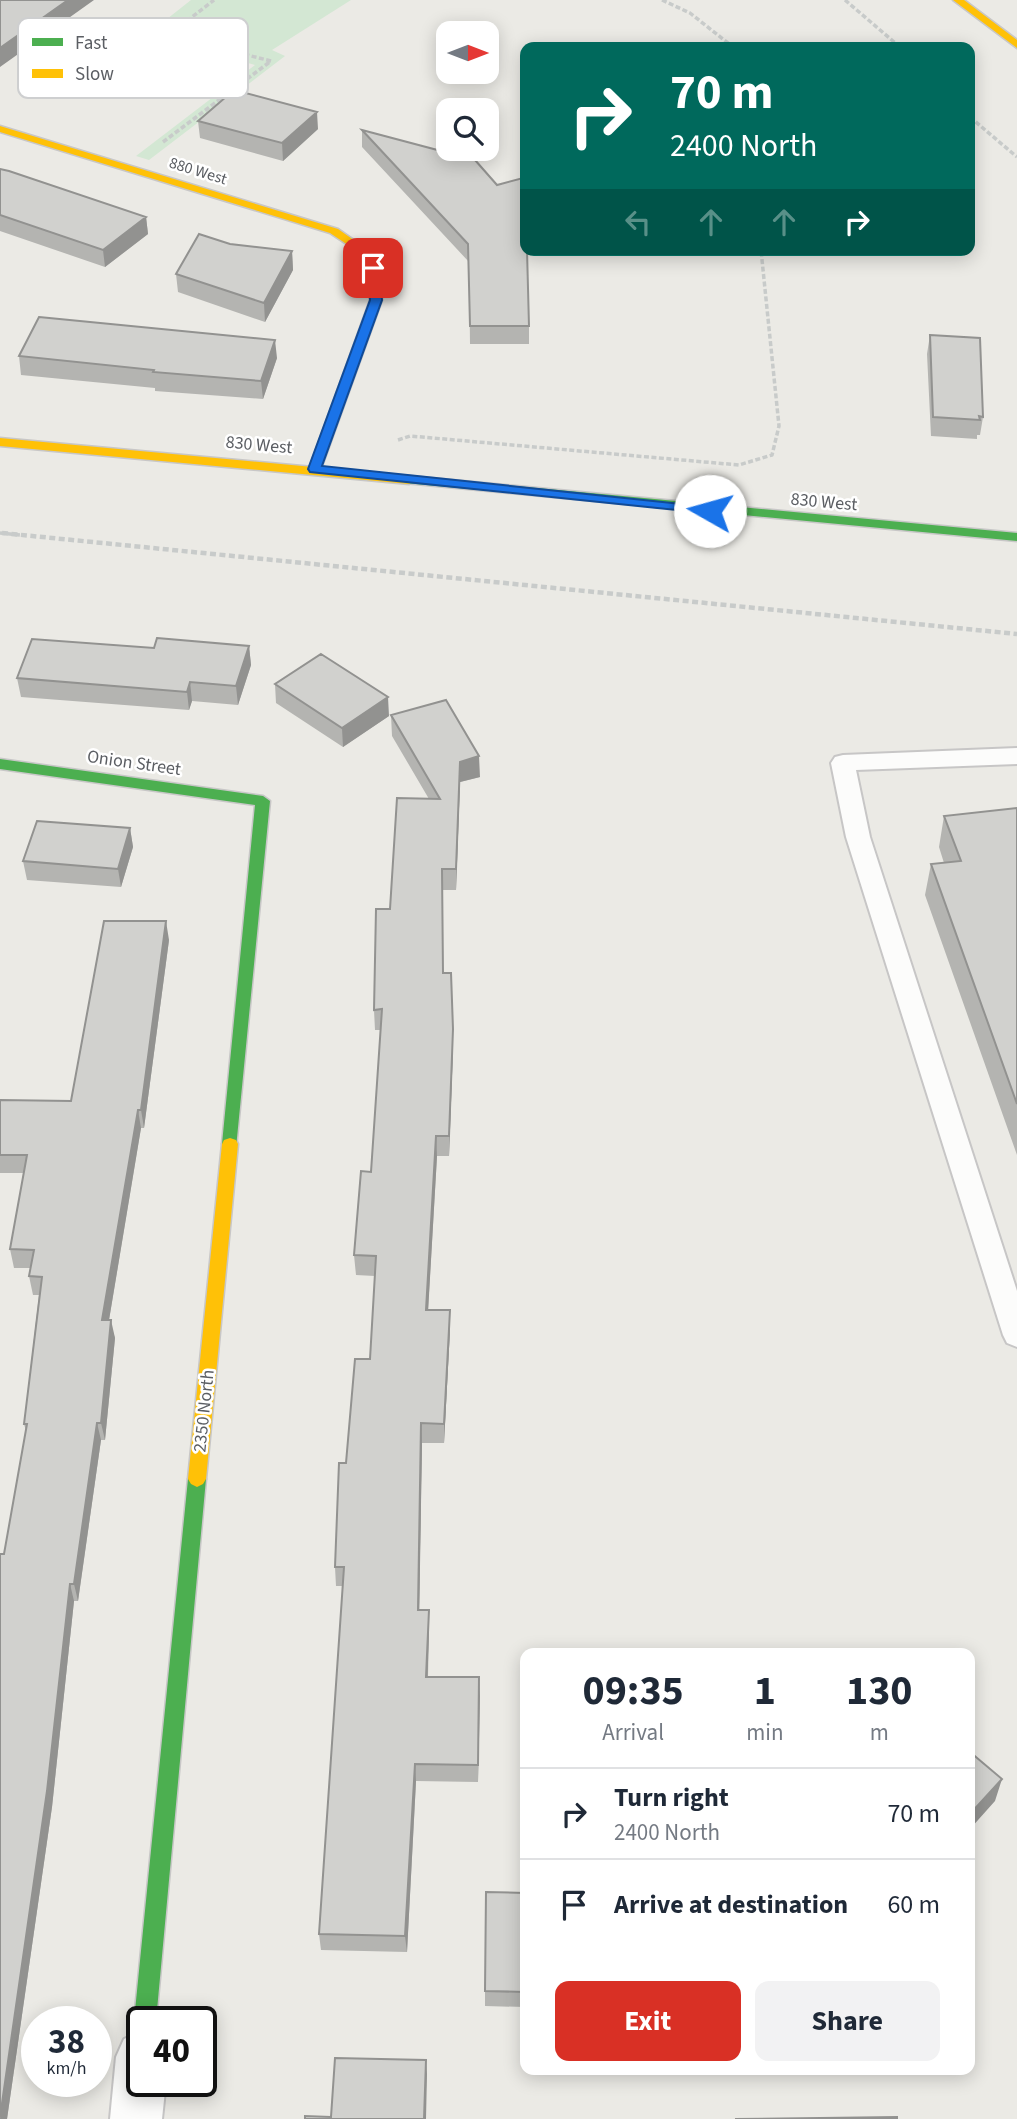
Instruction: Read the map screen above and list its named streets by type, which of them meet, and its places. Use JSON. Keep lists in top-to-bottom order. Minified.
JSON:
{"streets":{"main road":["880 West","830 West","Onion Street","2350 North"]},"crossings":[["880 West","830 West"],["Onion Street","2350 North"]],"legend":["Fast","Slow"],"north":"right","page":{"turn":["70 m","2400 North"],"eta":["09:35","Arrival","1","min","130","m"],"list":[{"name":"Turn right","note":"2400 North","value":"70 m"},{"name":"Arrive at destination","value":"60 m"}],"buttons":["Exit","Share"],"speed":"38 km/h","limit":"40"}}
